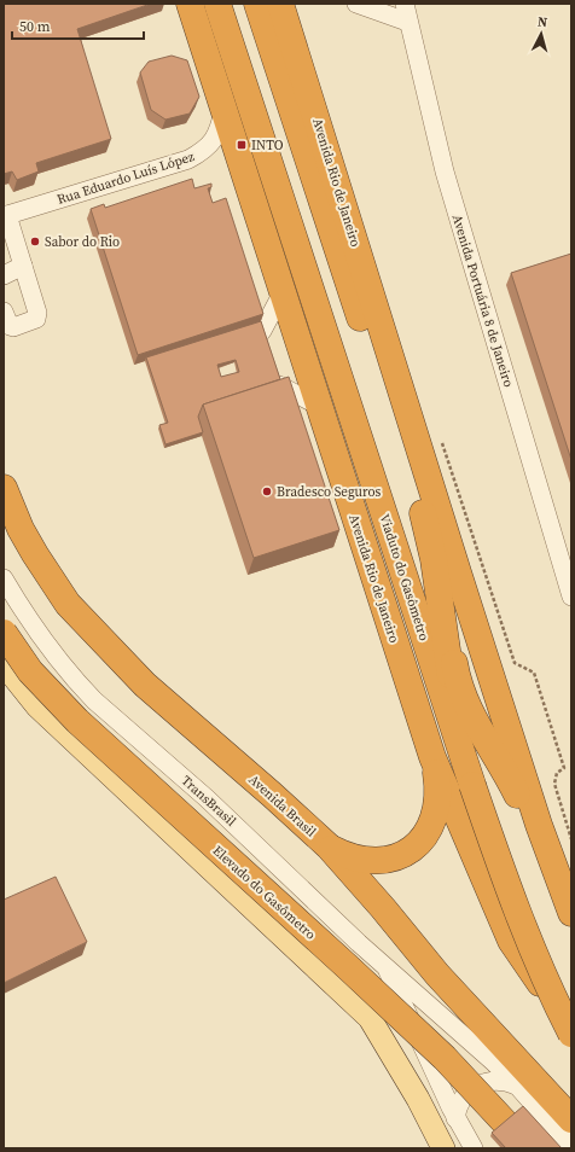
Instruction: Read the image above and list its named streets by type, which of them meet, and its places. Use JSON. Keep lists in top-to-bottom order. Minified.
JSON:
{"streets":{"highway":["Avenida Rio de Janeiro","Viaduto do Gasômetro","Avenida Brasil","Elevado do Gasômetro"],"street":["Rua Eduardo Luís López","Avenida Portuária 8 de Janeiro","TransBrasil"]},"crossings":[["Rua Eduardo Luís López","Avenida Rio de Janeiro"]],"places":{"transit":["INTO"],"other":["Sabor do Rio","Bradesco Seguros"]},"scale_bar":"50 m","north":"top"}
